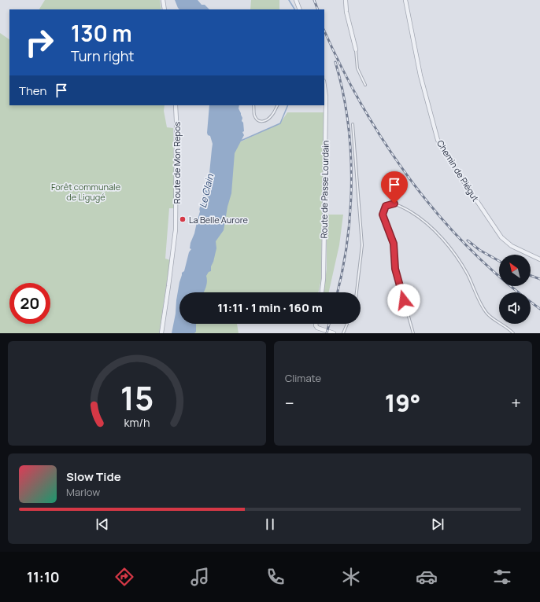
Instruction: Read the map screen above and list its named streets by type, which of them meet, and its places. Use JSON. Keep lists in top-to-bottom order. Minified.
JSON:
{"streets":{"street":["Route de Mon Repos","Chemin de Piégut","Route de Passe Lourdain"]},"water":["Le Clain"],"parks":["Forêt communale de Ligugé"],"places":["La Belle Aurore"],"north":"top left","page":{"turn":["130 m","Turn right"],"then":"Then","limit":"20","trip":"11:11 · 1 min · 160 m","tile":"Climate","heat":["−","19°","+"],"song":["Slow Tide","Marlow"],"tabs":"11:10","gauge":["15","km/h"]}}
